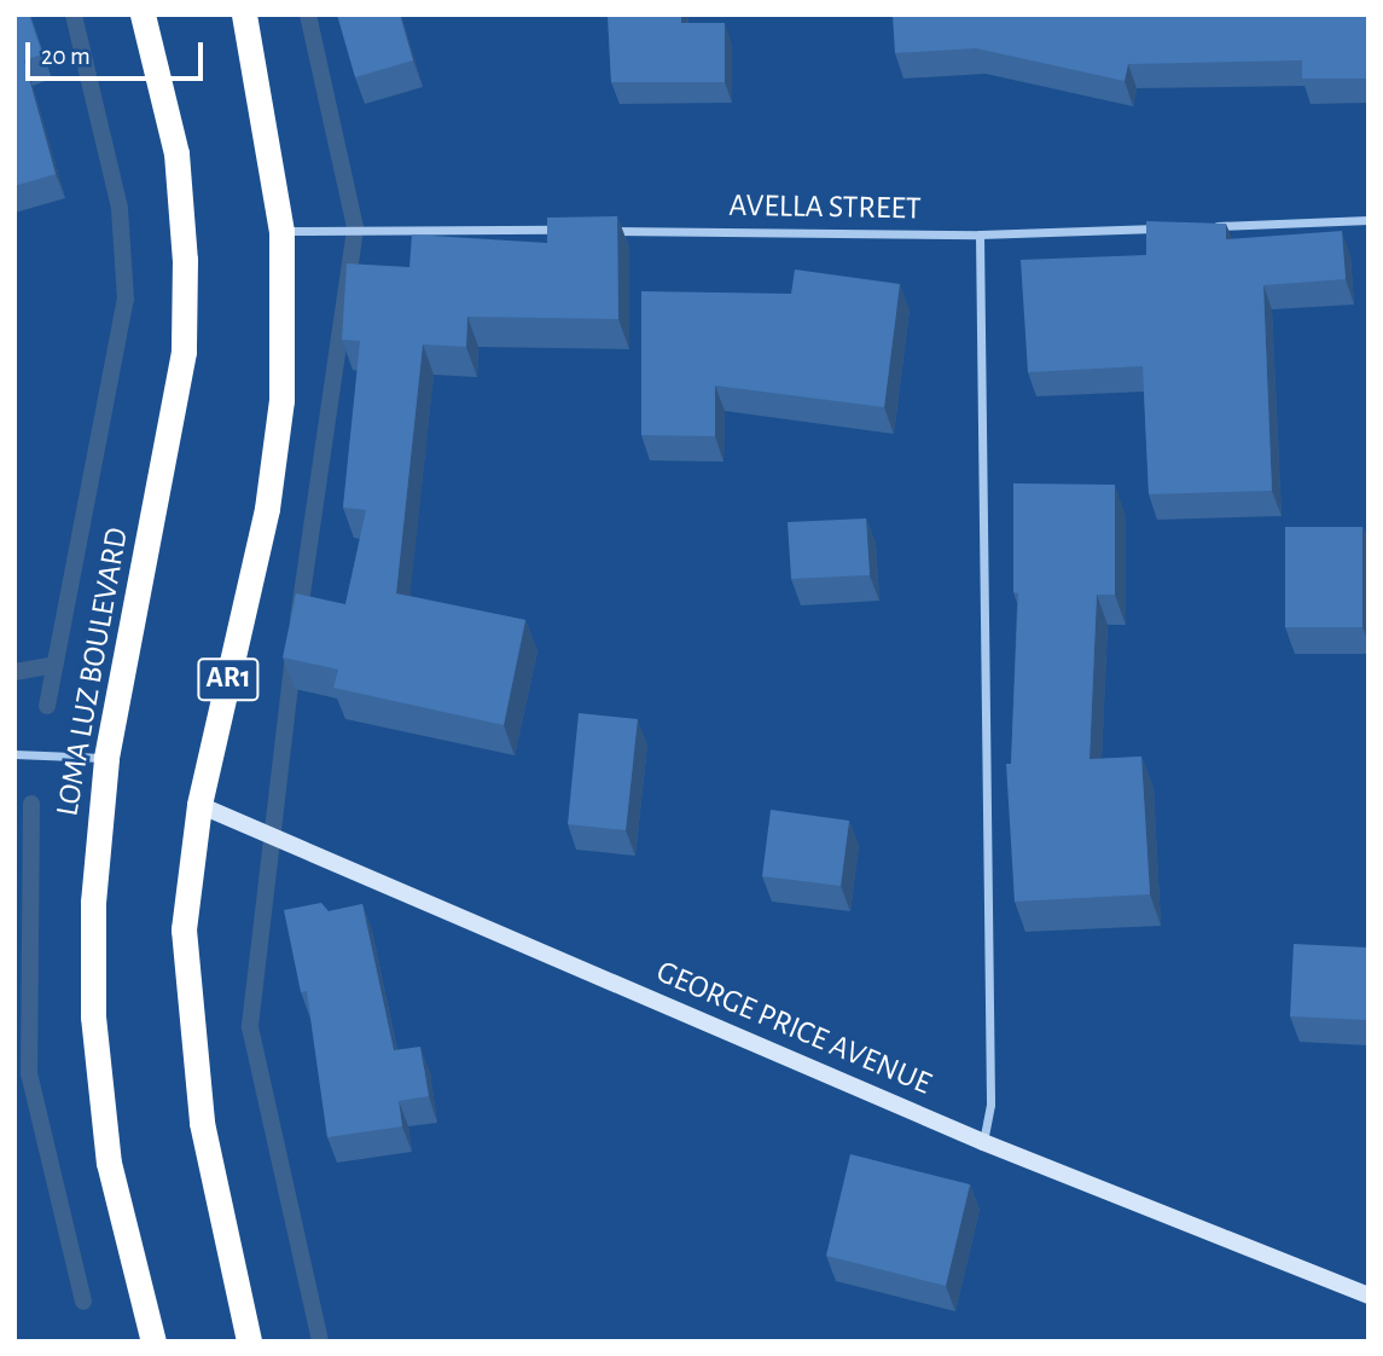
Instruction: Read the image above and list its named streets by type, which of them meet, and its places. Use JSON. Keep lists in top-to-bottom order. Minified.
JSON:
{"streets":{"highway":["LOMA LUZ BOULEVARD","AR1"],"street":["AVELLA STREET","GEORGE PRICE AVENUE"]},"crossings":[["AR1","GEORGE PRICE AVENUE"]],"scale_bar":"20 m"}
